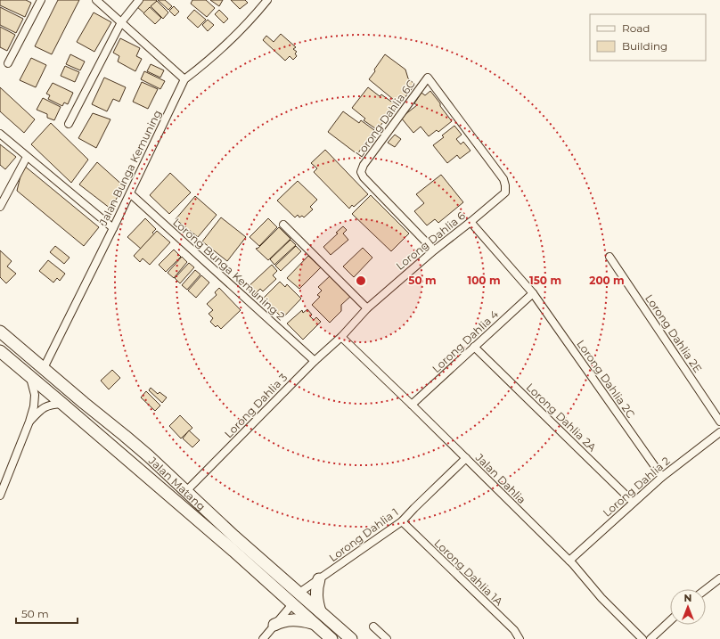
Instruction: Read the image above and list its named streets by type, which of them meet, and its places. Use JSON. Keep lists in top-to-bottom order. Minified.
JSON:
{"streets":{"main road":["Jalan Matang"],"street":["Lorong Dahlia 6C","Jalan Bunga Kemuning","Lorong Dahlia 6","Lorong Bunga Kemuning 2","Lorong Dahlia 2E","Lorong Dahlia 4","Lorong Dahlia 2C","Lorong Dahlia 3","Lorong Dahlia 2A","Jalan Dahlia","Lorong Dahlia 2","Lorong Dahlia 1","Lorong Dahlia 1A"]},"crossings":[["Lorong Dahlia 6C","Lorong Dahlia 6"],["Jalan Bunga Kemuning","Lorong Bunga Kemuning 2"],["Jalan Bunga Kemuning","Jalan Matang"],["Lorong Dahlia 6","Lorong Dahlia 2C"],["Lorong Dahlia 6","Lorong Dahlia 3"],["Lorong Dahlia 6","Jalan Dahlia"],["Lorong Bunga Kemuning 2","Lorong Dahlia 3"],["Lorong Dahlia 4","Lorong Dahlia 2C"],["Lorong Dahlia 4","Lorong Dahlia 2A"],["Lorong Dahlia 4","Jalan Dahlia"],["Lorong Dahlia 2C","Lorong Dahlia 2"],["Lorong Dahlia 3","Jalan Dahlia"],["Lorong Dahlia 3","Jalan Matang"],["Lorong Dahlia 2A","Lorong Dahlia 2"],["Jalan Dahlia","Lorong Dahlia 2"],["Jalan Dahlia","Lorong Dahlia 1"],["Jalan Matang","Lorong Dahlia 1"],["Lorong Dahlia 1","Lorong Dahlia 1A"]],"legend":["Road","Building"],"scale_bar":"50 m","north":"top","rings":["50 m","100 m","150 m","200 m"]}
